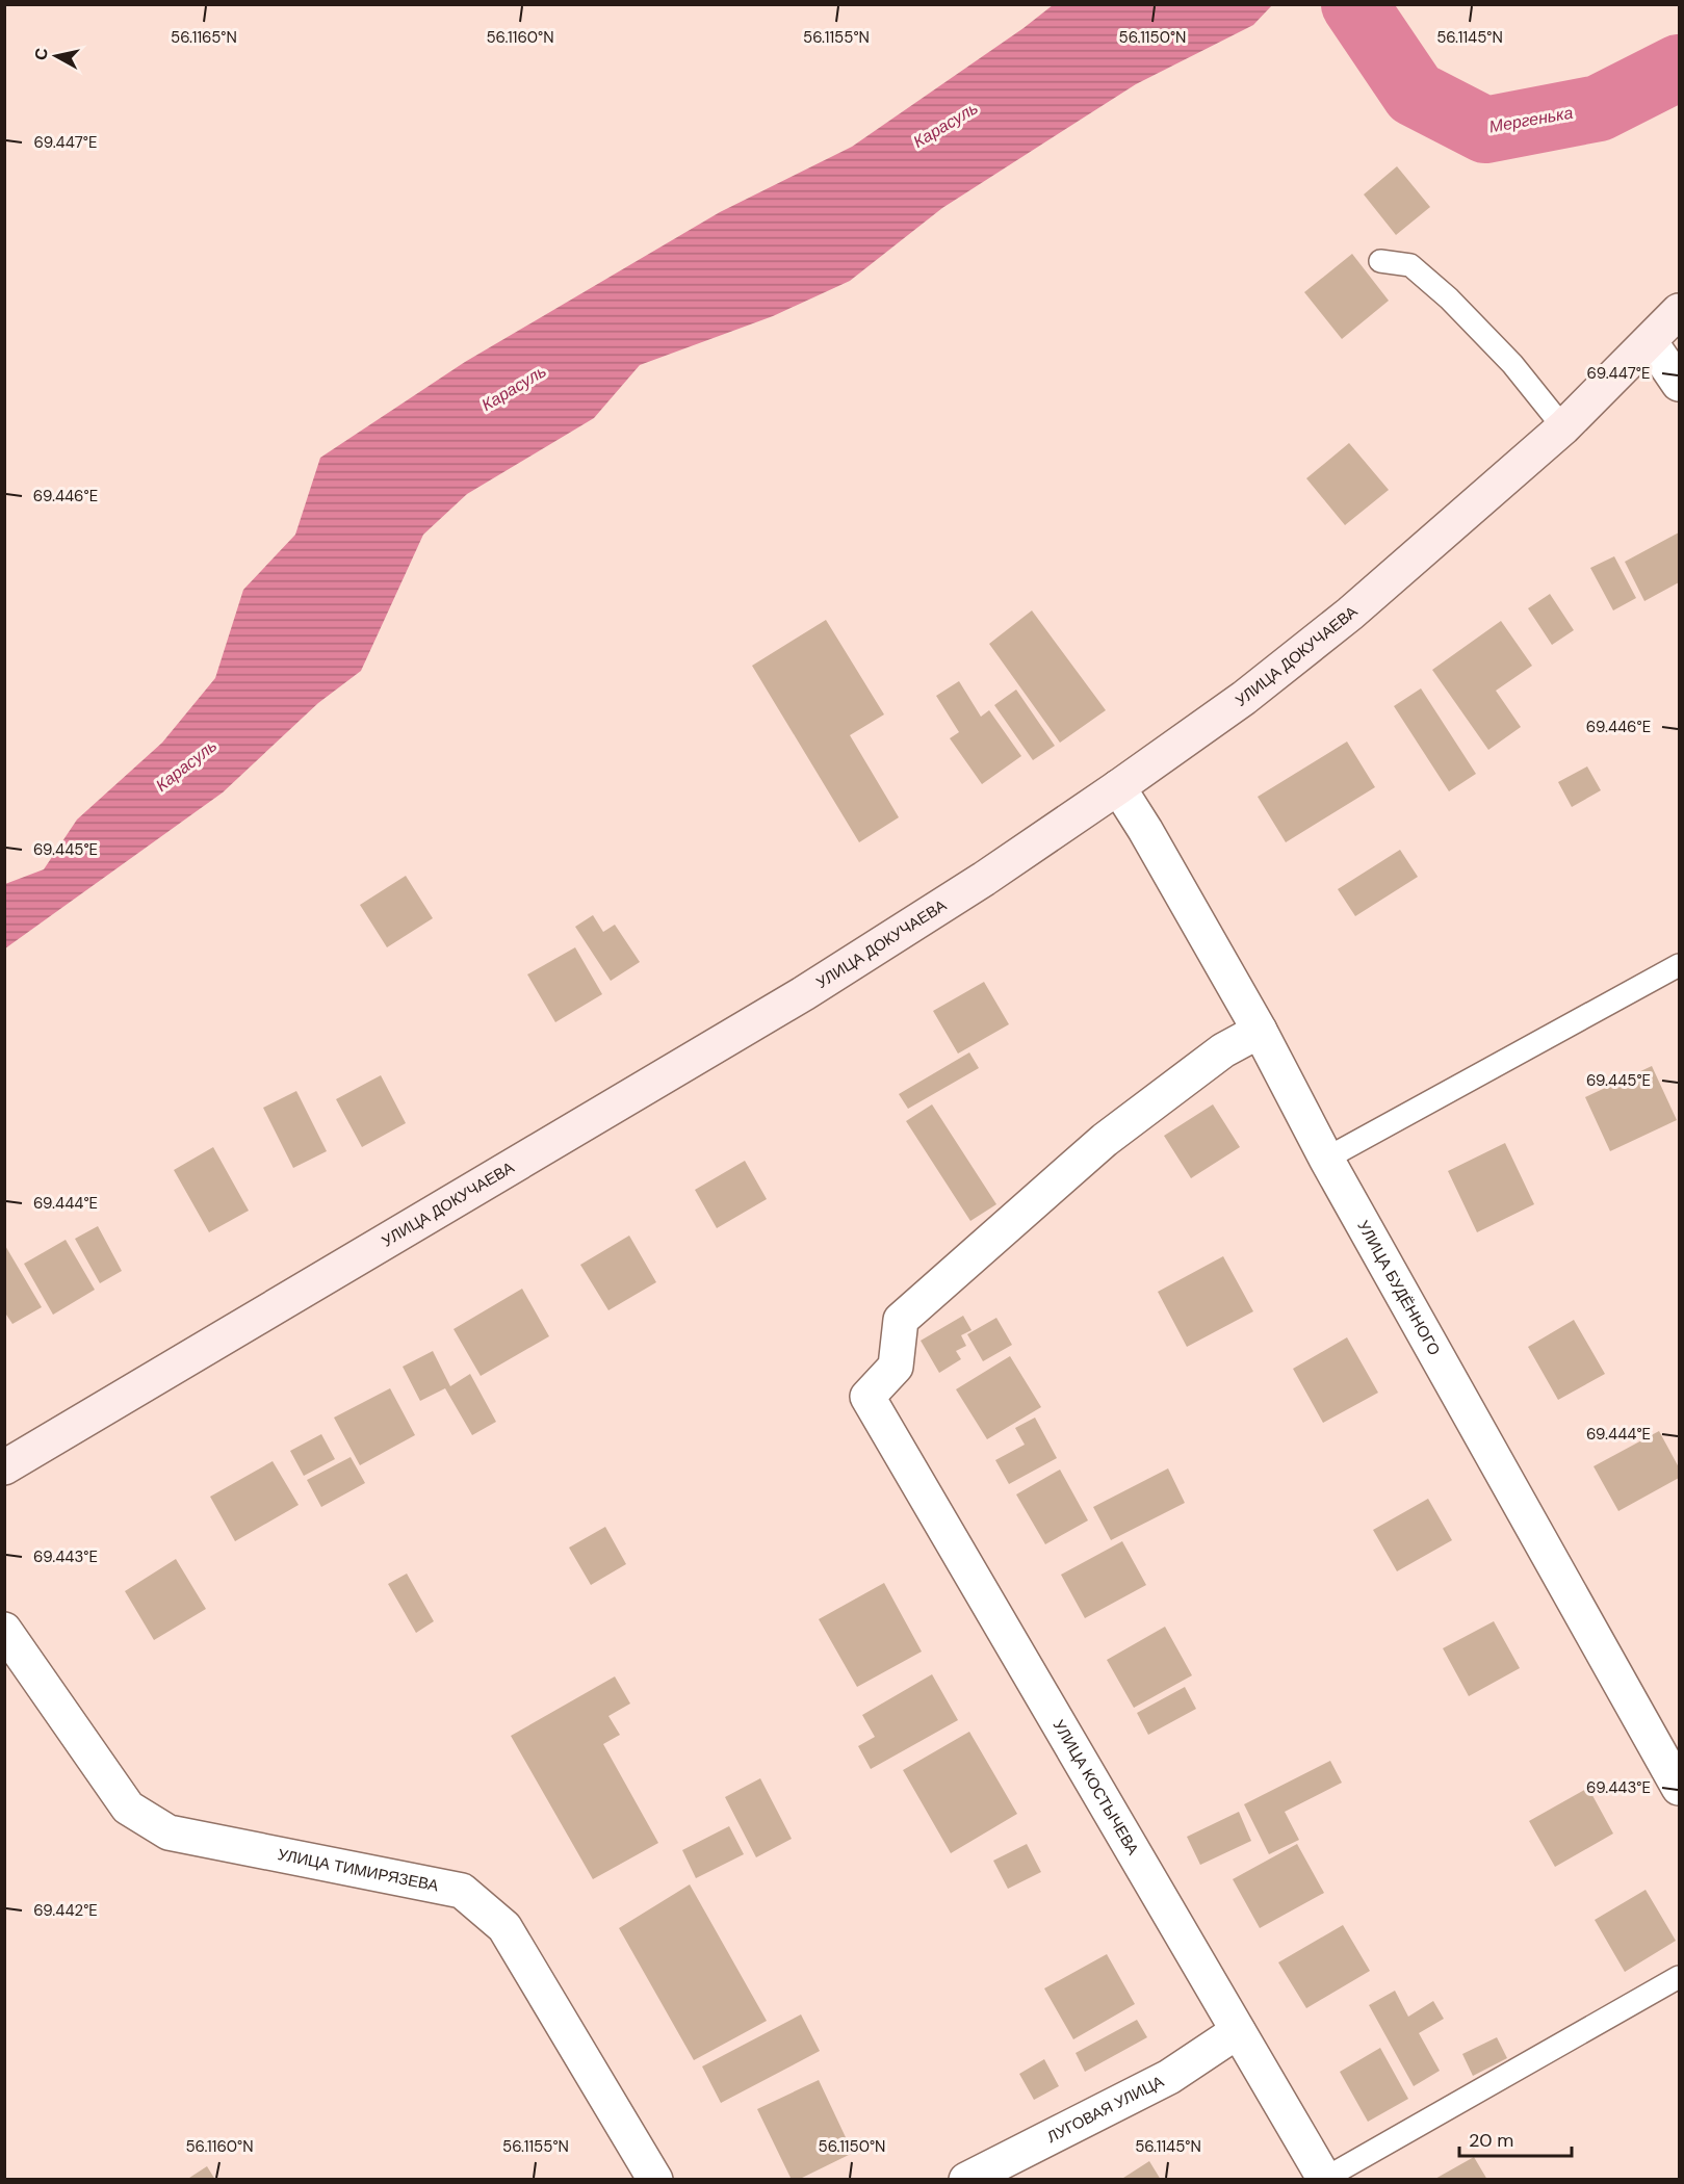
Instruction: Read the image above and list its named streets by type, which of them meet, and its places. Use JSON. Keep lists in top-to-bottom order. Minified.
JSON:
{"streets":{"main road":["УЛИЦА ДОКУЧАЕВА"],"street":["УЛИЦА БУДЁННОГО","УЛИЦА КОСТЫЧЕВА","УЛИЦА ТИМИРЯЗЕВА","ЛУГОВАЯ УЛИЦА"]},"crossings":[["УЛИЦА ДОКУЧАЕВА","УЛИЦА БУДЁННОГО"],["УЛИЦА БУДЁННОГО","УЛИЦА КОСТЫЧЕВА"],["УЛИЦА КОСТЫЧЕВА","ЛУГОВАЯ УЛИЦА"]],"water":["Мергенька","Карасуль"],"scale_bar":"20 m","north":"left","coordinates":["56.1165°N","56.1160°N","56.1155°N","56.1150°N","56.1145°N","69.447°E","69.446°E","69.445°E","69.444°E","69.443°E","69.442°E"]}
